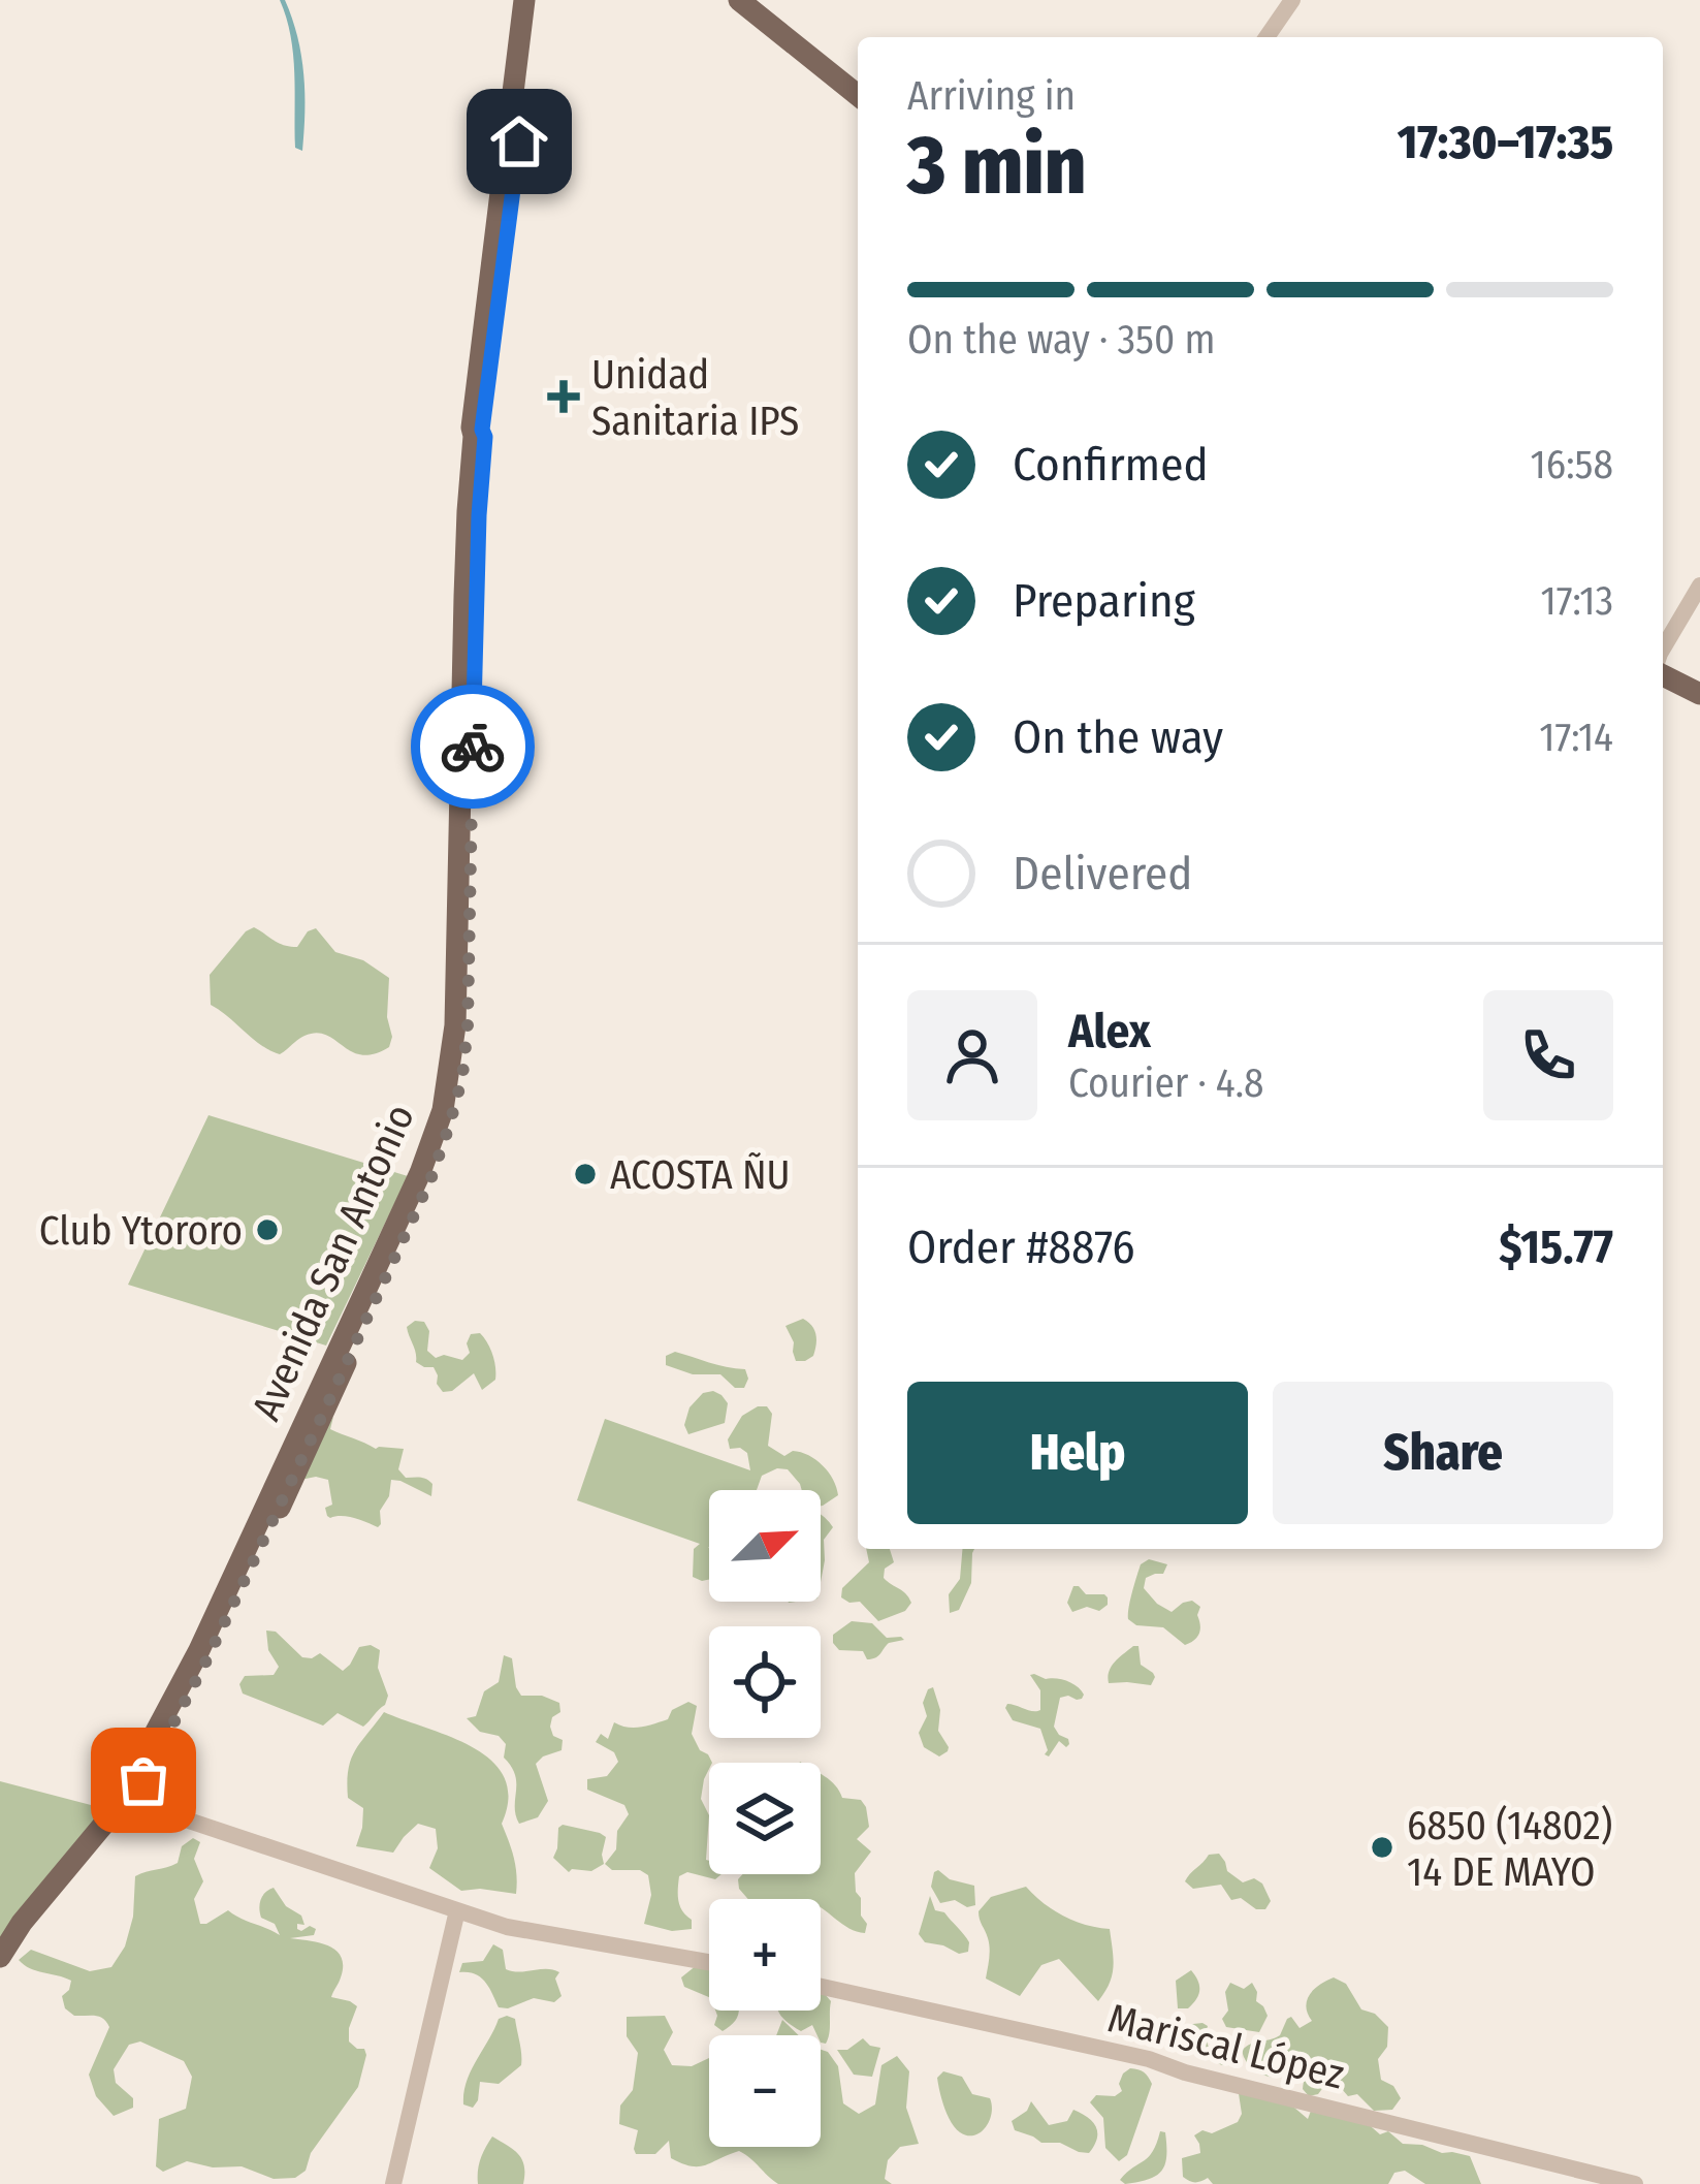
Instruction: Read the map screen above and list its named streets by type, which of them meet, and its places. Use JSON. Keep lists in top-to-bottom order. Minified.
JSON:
{"streets":{"main road":["Avenida San Antonio"],"street":["Mariscal López"]},"places":{"health":["Unidad Sanitaria IPS"],"other":["ACOSTA ÑU","Club Ytororo","6850 (14802) 14 DE MAYO"]},"north":"top right","page":{"heading":["3 min","Arriving in","17:30–17:35"],"panel":["Alex","Courier · 4.8","Order #8876","$15.77"],"bar":"On the way · 350 m","list":[["Confirmed","16:58"],["Preparing","17:13"],["On the way","17:14"],"Delivered"],"buttons":["Help","Share"],"map_buttons":["+","−"]}}
